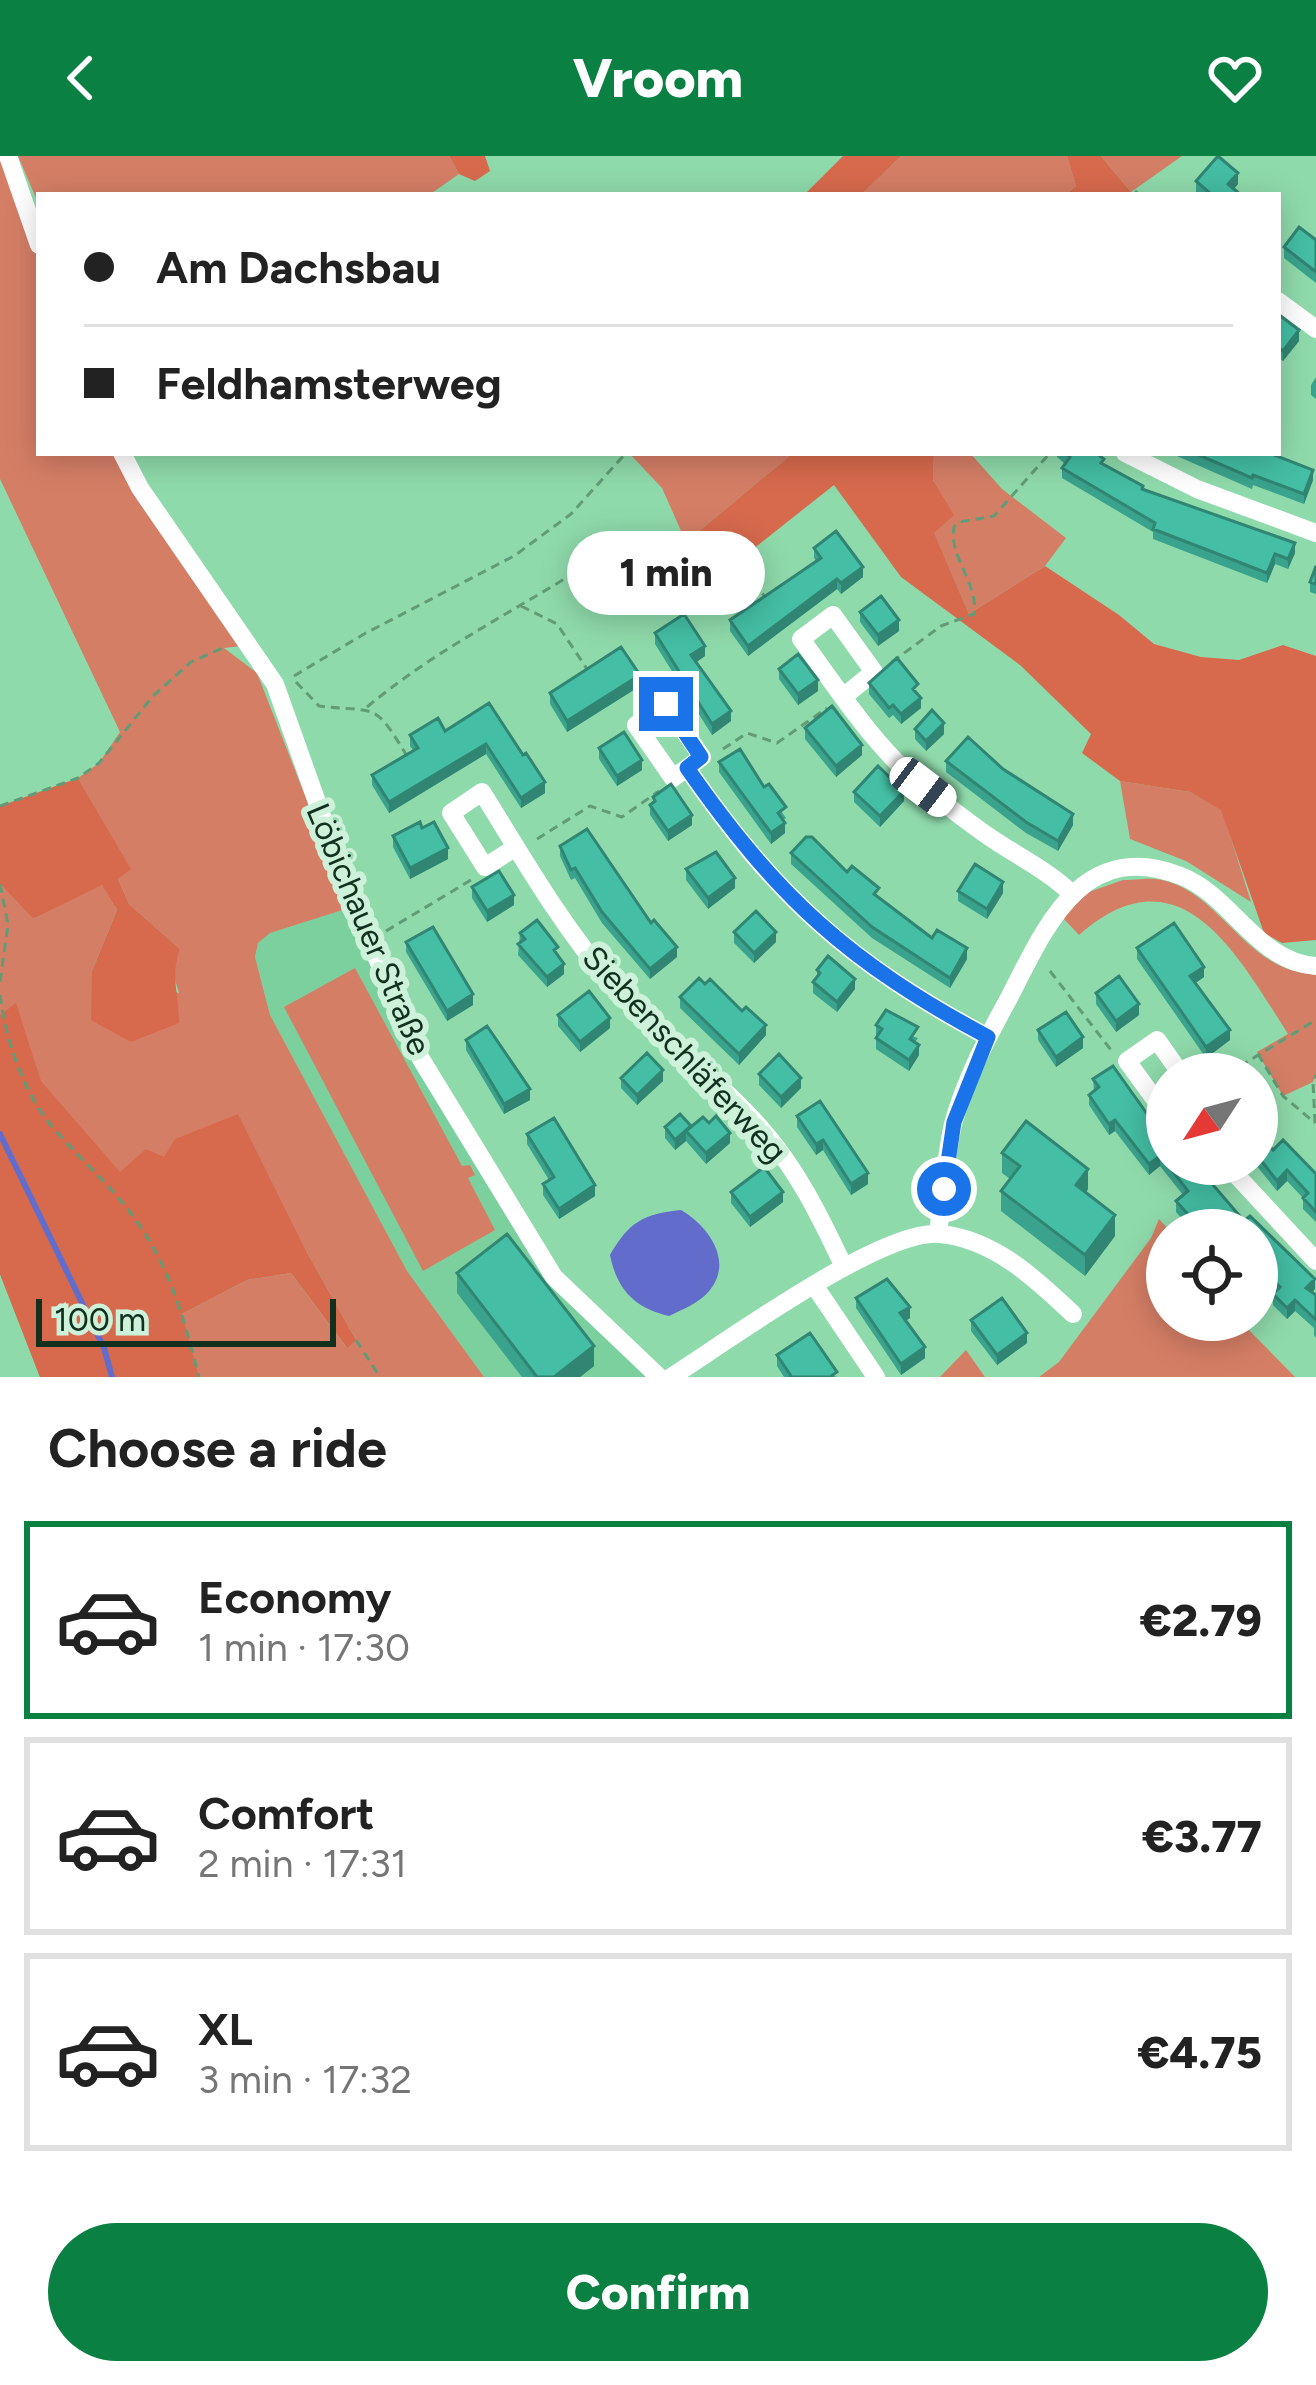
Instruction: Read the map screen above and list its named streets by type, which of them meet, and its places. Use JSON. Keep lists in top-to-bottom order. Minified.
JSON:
{"streets":{"street":["Löbichauer Straße","Siebenschläferweg"]},"scale_bar":"100 m","north":"bottom left","page":{"header":"Vroom","banner":["Am Dachsbau","Feldhamsterweg"],"bubble":"1 min","scale":"100 m","heading":"Choose a ride","list":[{"name":"Economy","note":"1 min · 17:30","value":"€2.79"},{"name":"Comfort","note":"2 min · 17:31","value":"€3.77"},{"name":"XL","note":"3 min · 17:32","value":"€4.75"}],"buttons":"Confirm"}}
